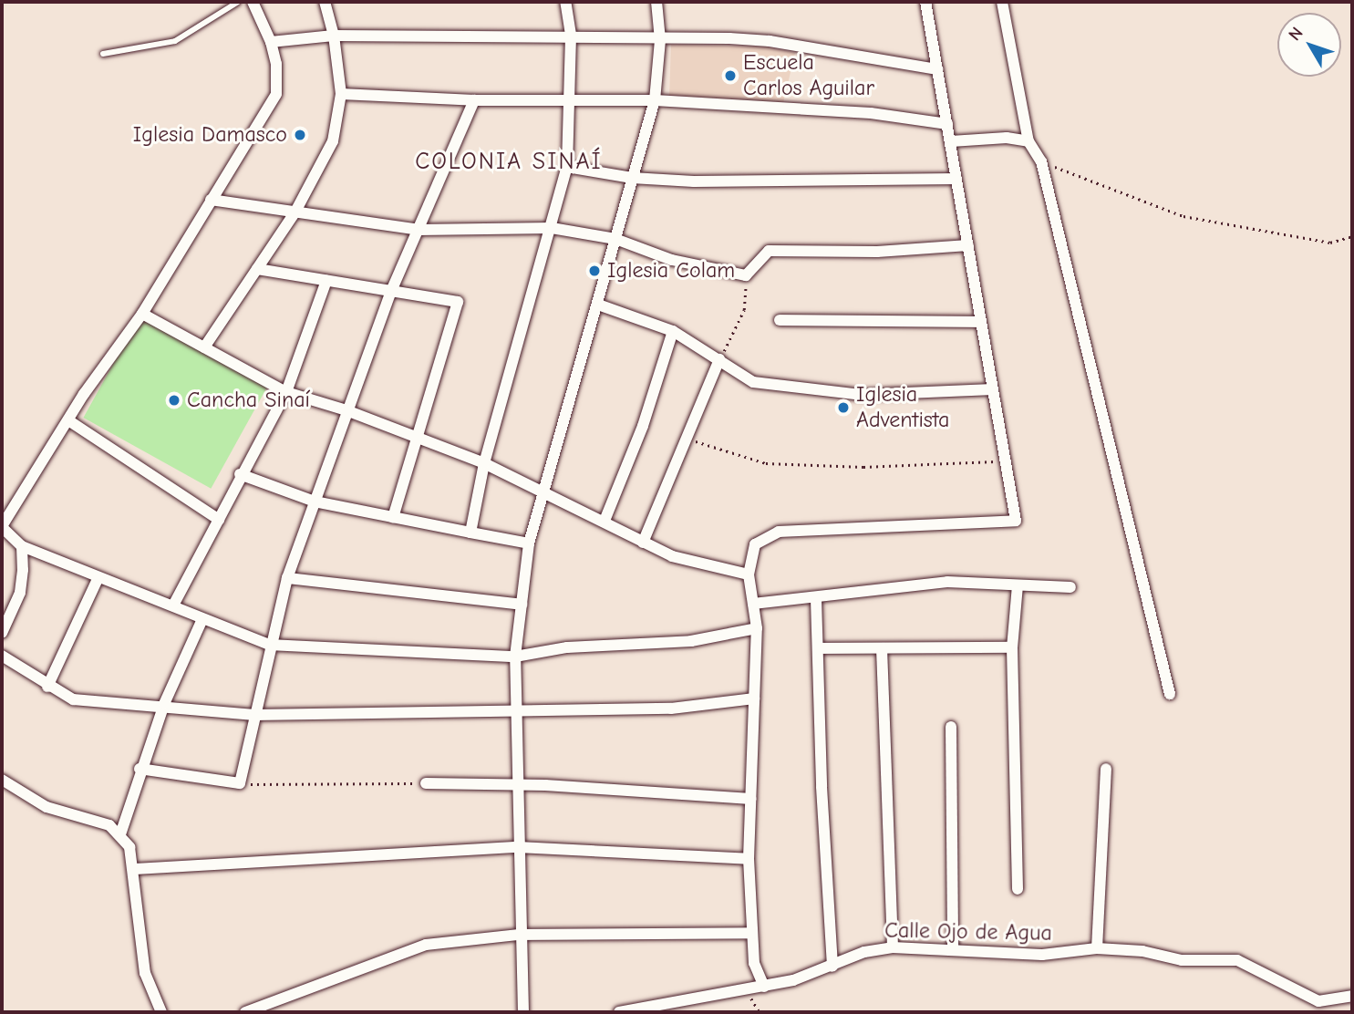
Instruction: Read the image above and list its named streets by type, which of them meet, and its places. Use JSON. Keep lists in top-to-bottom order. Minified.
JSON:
{"streets":{"street":["Calle Ojo de Agua"]},"districts":["COLONIA SINAÍ"],"places":["Escuela Carlos Aguilar","Iglesia Damasco","Iglesia Colam","Cancha Sinaí","Iglesia Adventista"],"north":"top left"}
